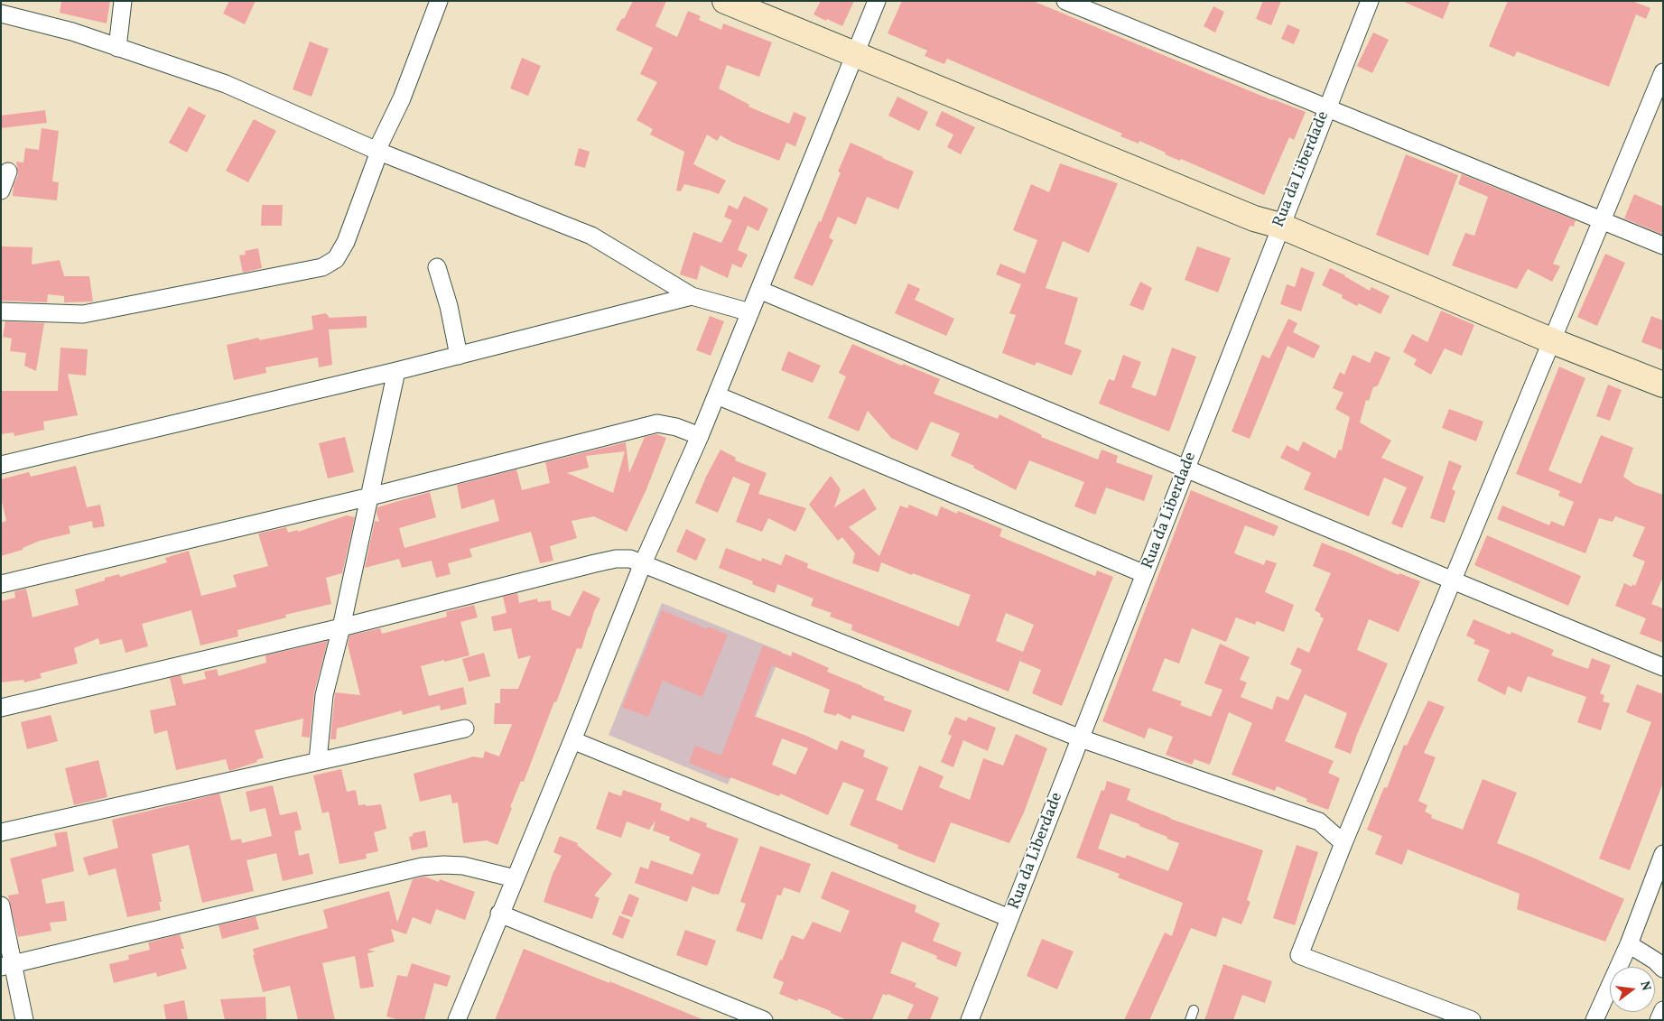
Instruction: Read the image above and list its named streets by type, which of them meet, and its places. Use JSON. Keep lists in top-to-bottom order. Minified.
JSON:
{"streets":{"street":["Rua da Liberdade"]},"north":"right"}
